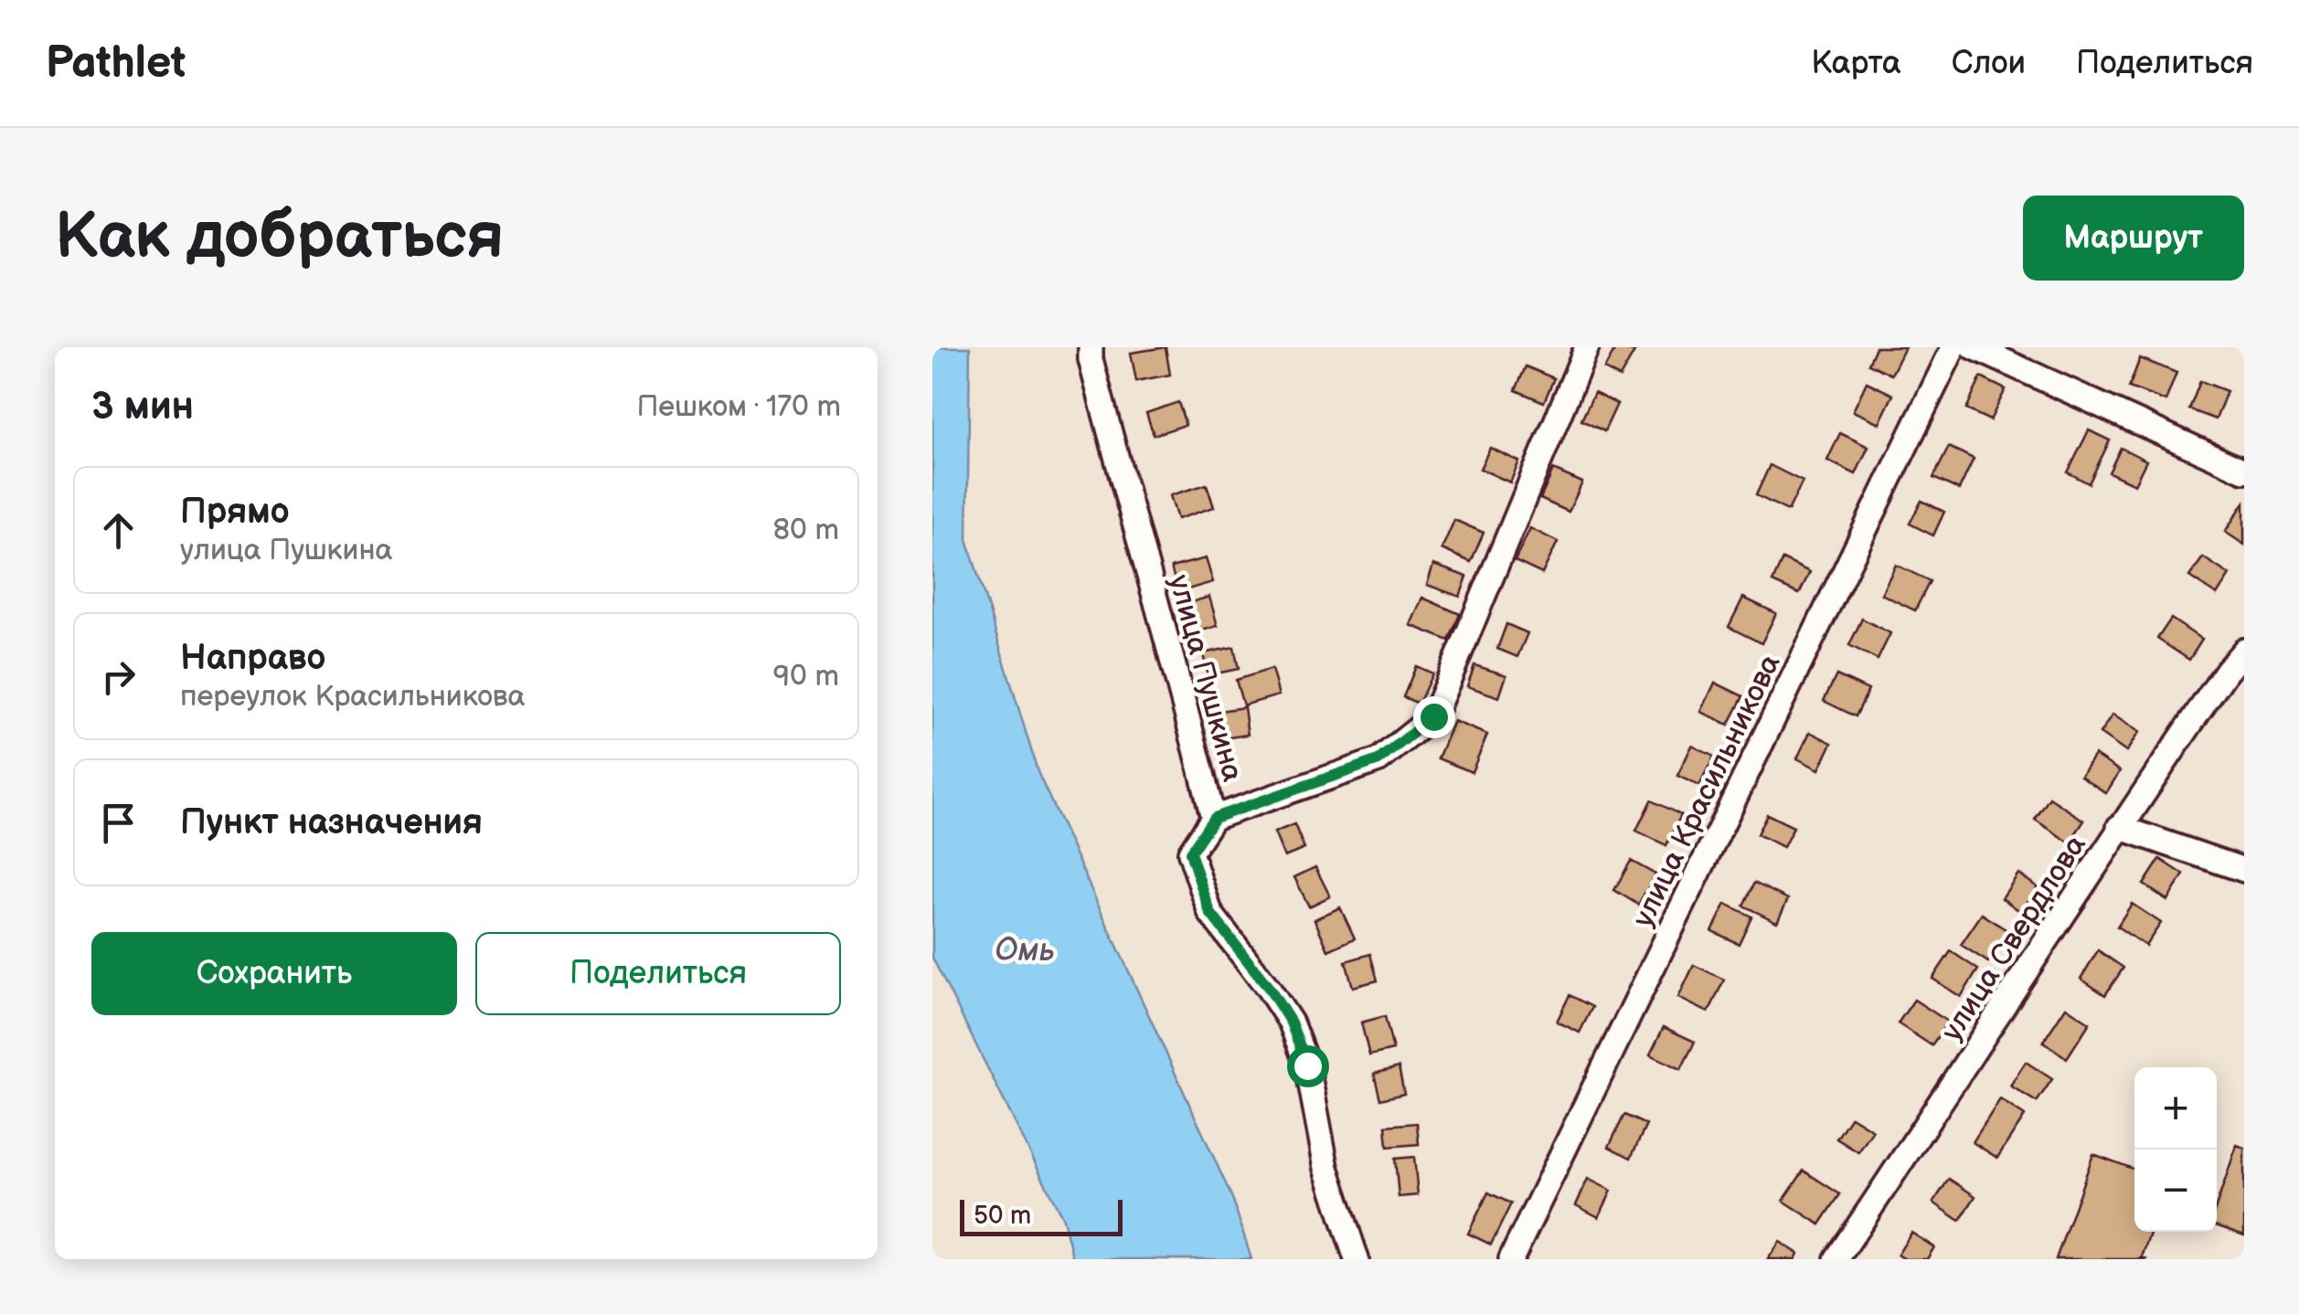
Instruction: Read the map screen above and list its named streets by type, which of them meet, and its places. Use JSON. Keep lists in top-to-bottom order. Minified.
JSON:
{"streets":{"street":["улица Пушкина","улица Красильникова","улица Свердлова"]},"water":["Омь"],"scale_bar":"50 m","page":{"header":"Pathlet","nav":["Карта","Слои","Поделиться"],"buttons":["Маршрут",["Сохранить","Поделиться"]],"title":"Как добраться","heading":["3 мин","Пешком · 170 m"],"list":[["Прямо","улица Пушкина","80 m"],["Направо","переулок Красильникова","90 m"],"Пункт назначения"],"map_buttons":["+","−"],"scale":"50 m"}}
